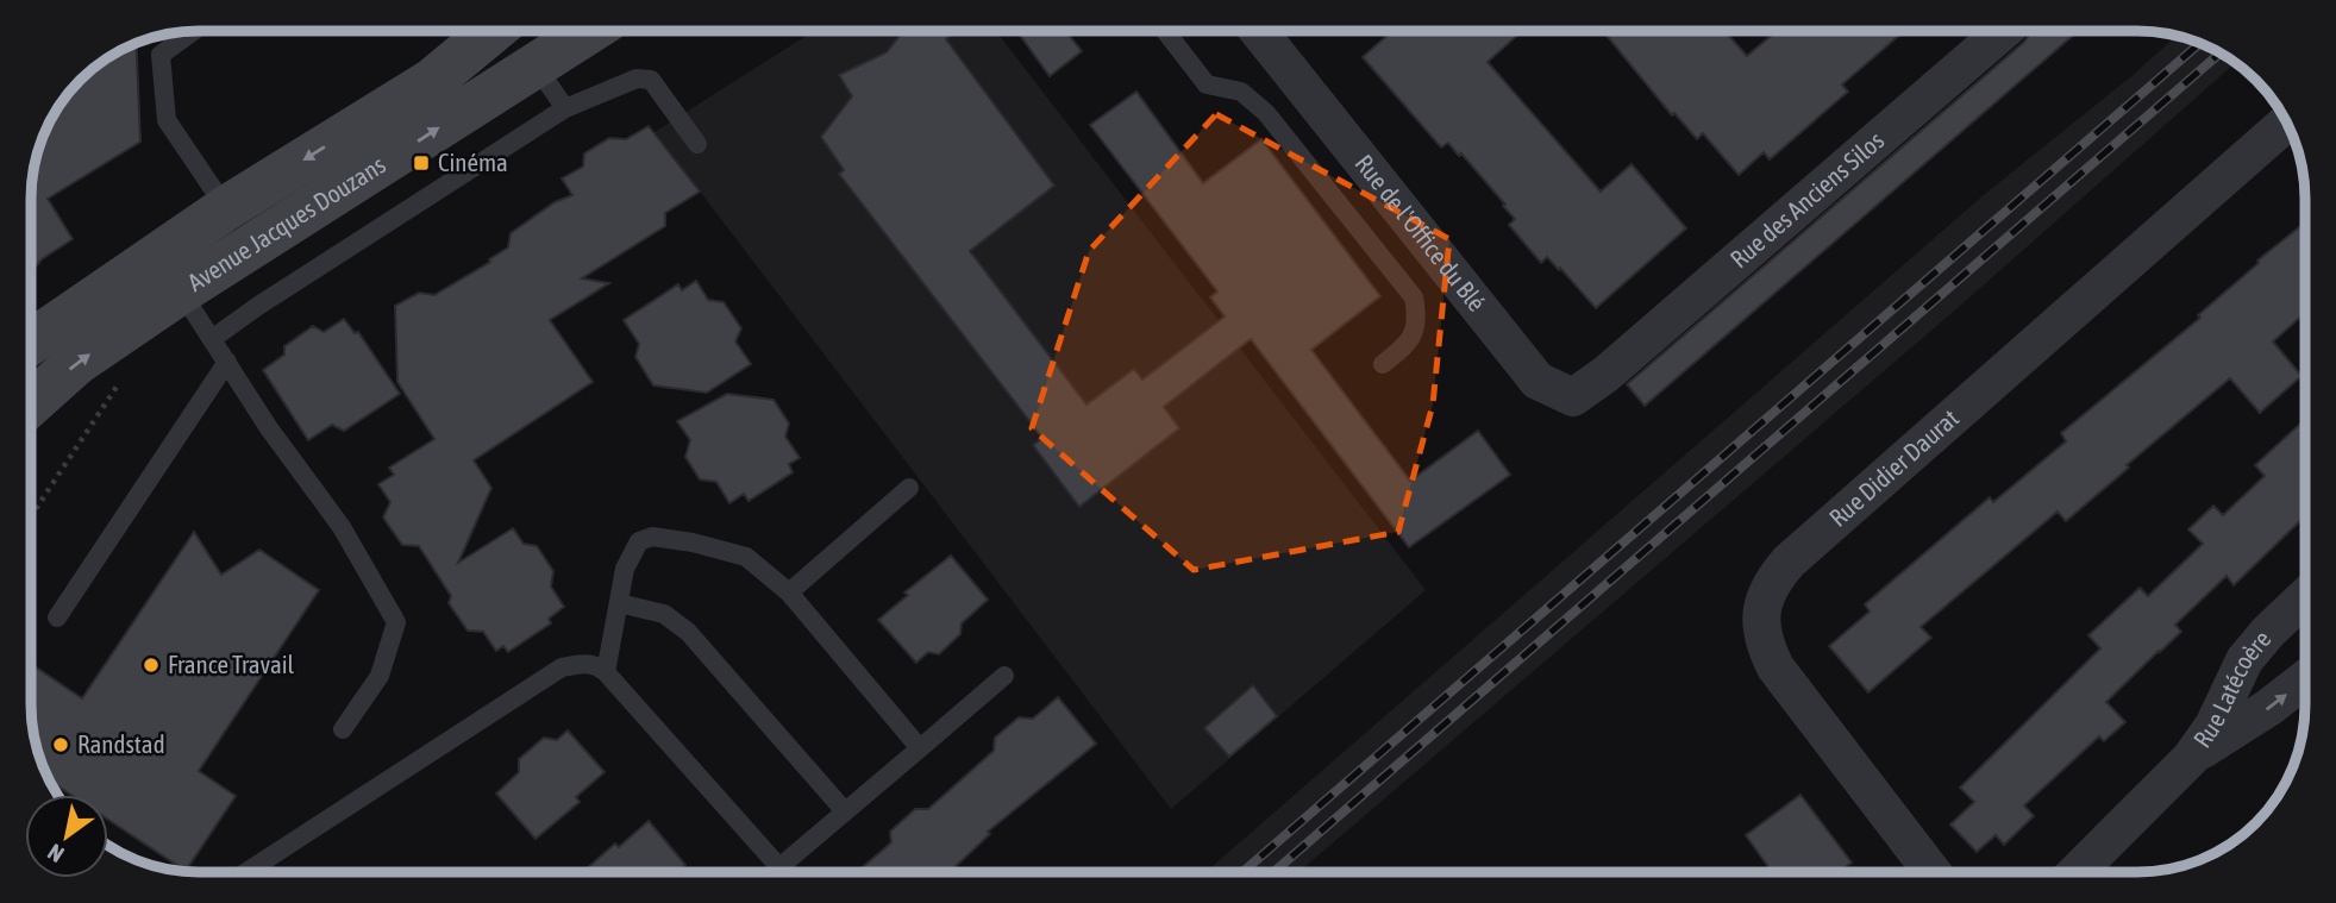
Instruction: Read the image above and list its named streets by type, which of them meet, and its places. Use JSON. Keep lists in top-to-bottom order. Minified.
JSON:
{"streets":{"main road":["Avenue Jacques Douzans"],"street":["Rue des Anciens Silos","Rue de l'Office du Blé","Rue Didier Daurat","Rue Latécoère"]},"crossings":[["Rue des Anciens Silos","Rue de l'Office du Blé"]],"places":{"transit":["Cinéma"],"other":["France Travail","Randstad"]},"north":"bottom left"}
